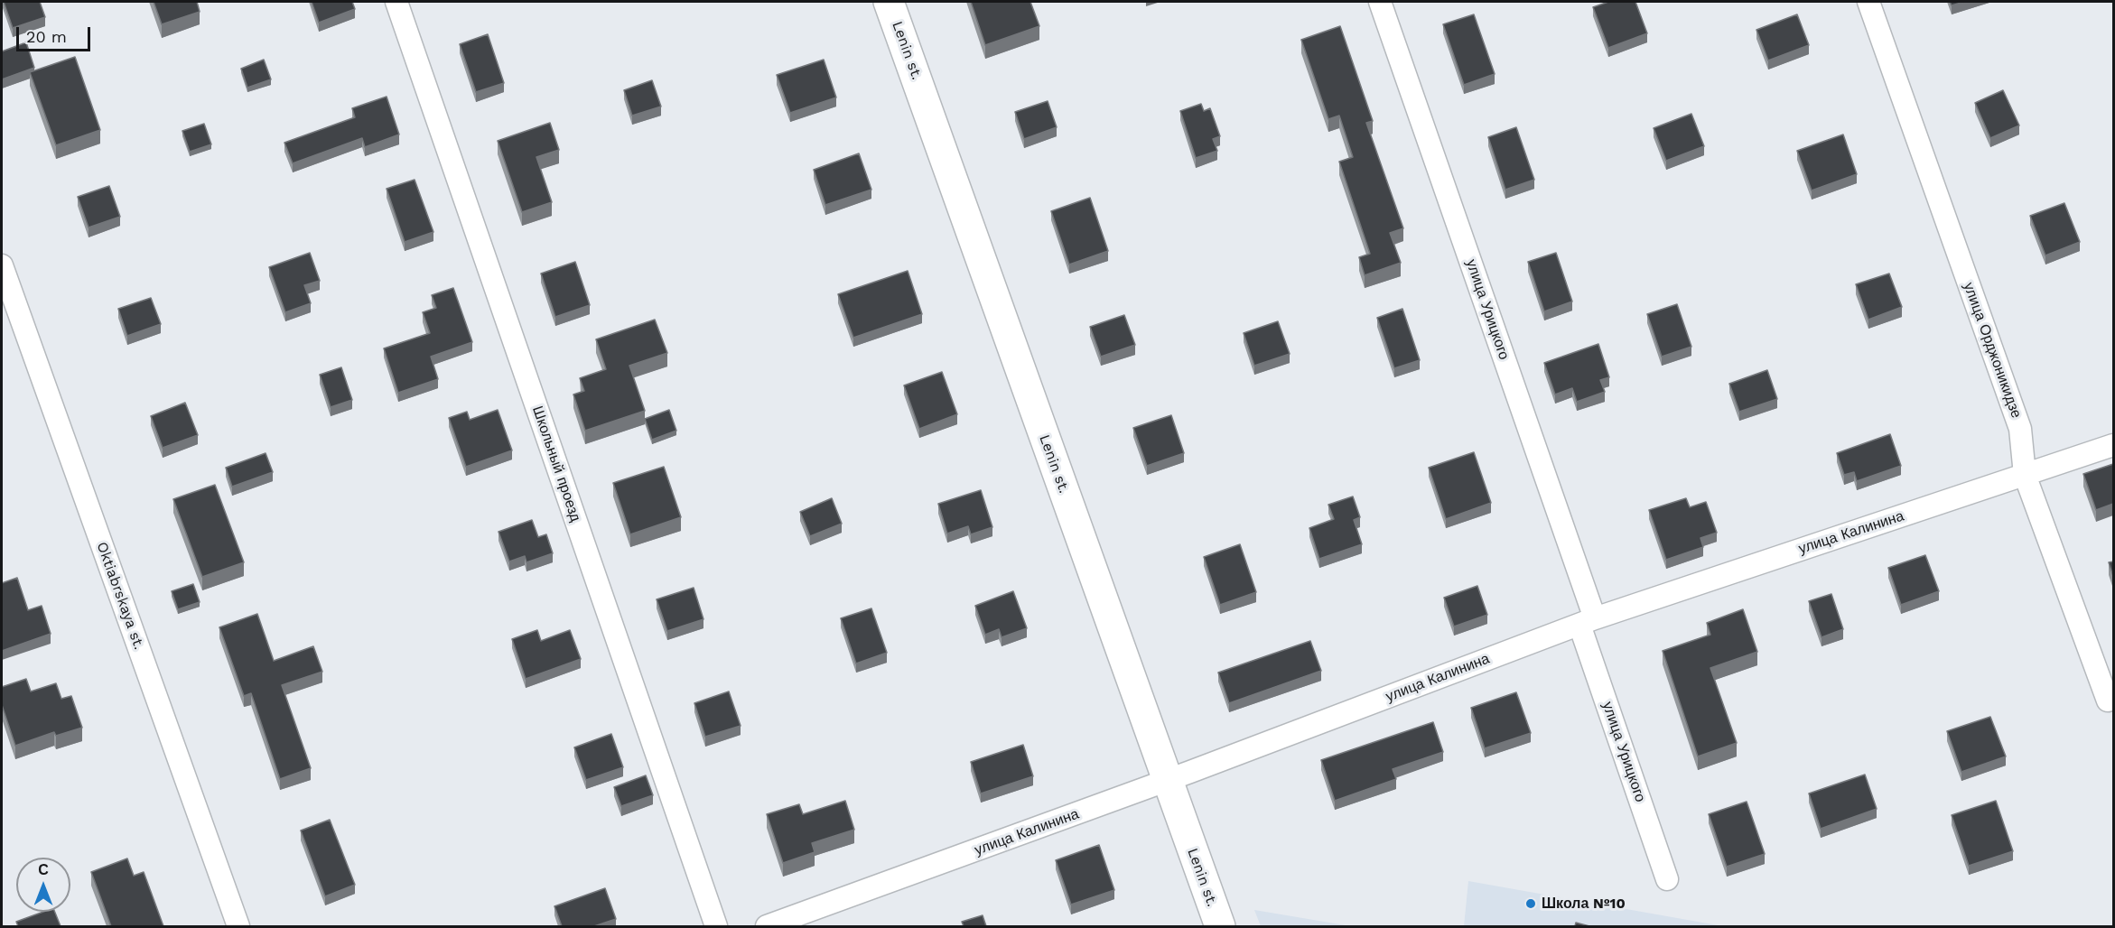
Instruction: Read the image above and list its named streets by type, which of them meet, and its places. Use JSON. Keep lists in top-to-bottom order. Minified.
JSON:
{"streets":{"street":["Lenin st.","улица Урицкого","улица Орджоникидзе","Школьный проезд","улица Калинина","Oktiabrskaya st."]},"crossings":[["Lenin st.","улица Калинина"],["улица Урицкого","улица Калинина"],["улица Орджоникидзе","улица Калинина"]],"places":["Школа №10"],"scale_bar":"20 m","north":"top"}
